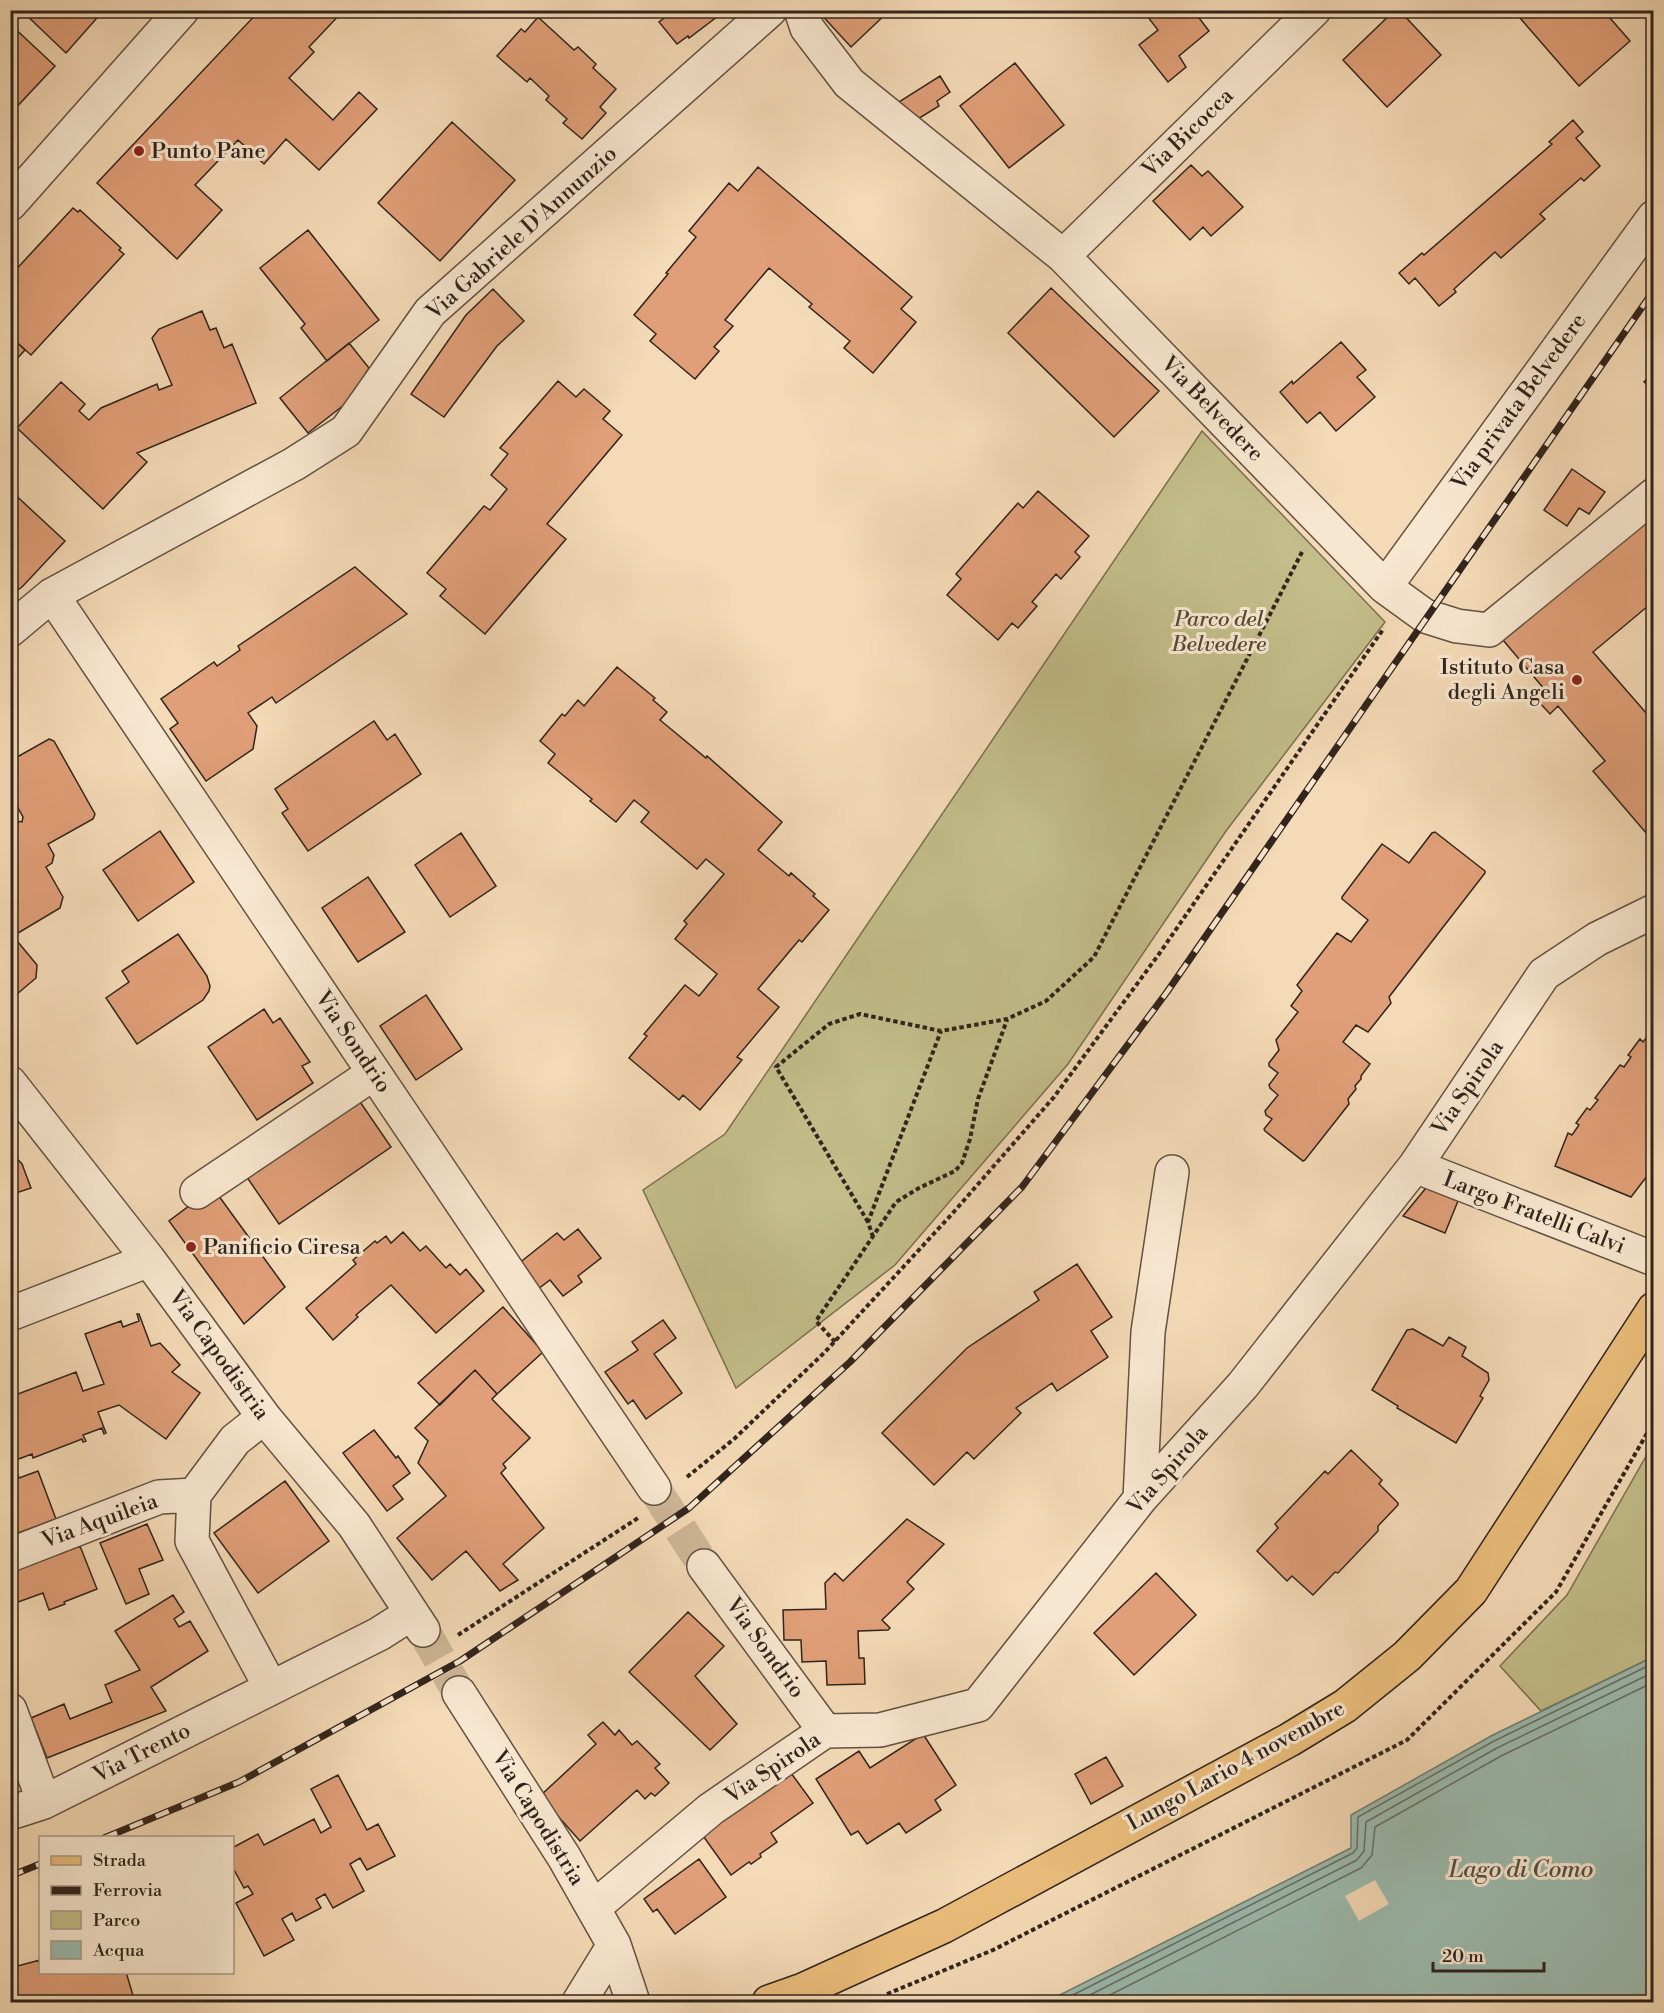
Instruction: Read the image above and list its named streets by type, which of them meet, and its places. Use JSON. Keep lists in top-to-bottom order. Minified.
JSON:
{"streets":{"main road":["Lungo Lario 4 novembre"],"street":["Via Bicocca","Via Gabriele D'Annunzio","Via privata Belvedere","Via Belvedere","Via Sondrio","Via Spirola","Largo Fratelli Calvi","Via Capodistria","Via Aquileia","Via Trento"]},"crossings":[["Via Bicocca","Via Belvedere"],["Via Gabriele D'Annunzio","Via Sondrio"],["Via privata Belvedere","Via Belvedere"],["Via Sondrio","Via Spirola"],["Via Spirola","Largo Fratelli Calvi"],["Via Spirola","Via Capodistria"],["Via Capodistria","Via Trento"]],"water":["Lago di Como"],"parks":["Parco del Belvedere"],"places":["Punto Pane","Istituto Casa degli Angeli","Panificio Ciresa"],"legend":["Strada","Ferrovia","Parco","Acqua"],"scale_bar":"20 m"}
